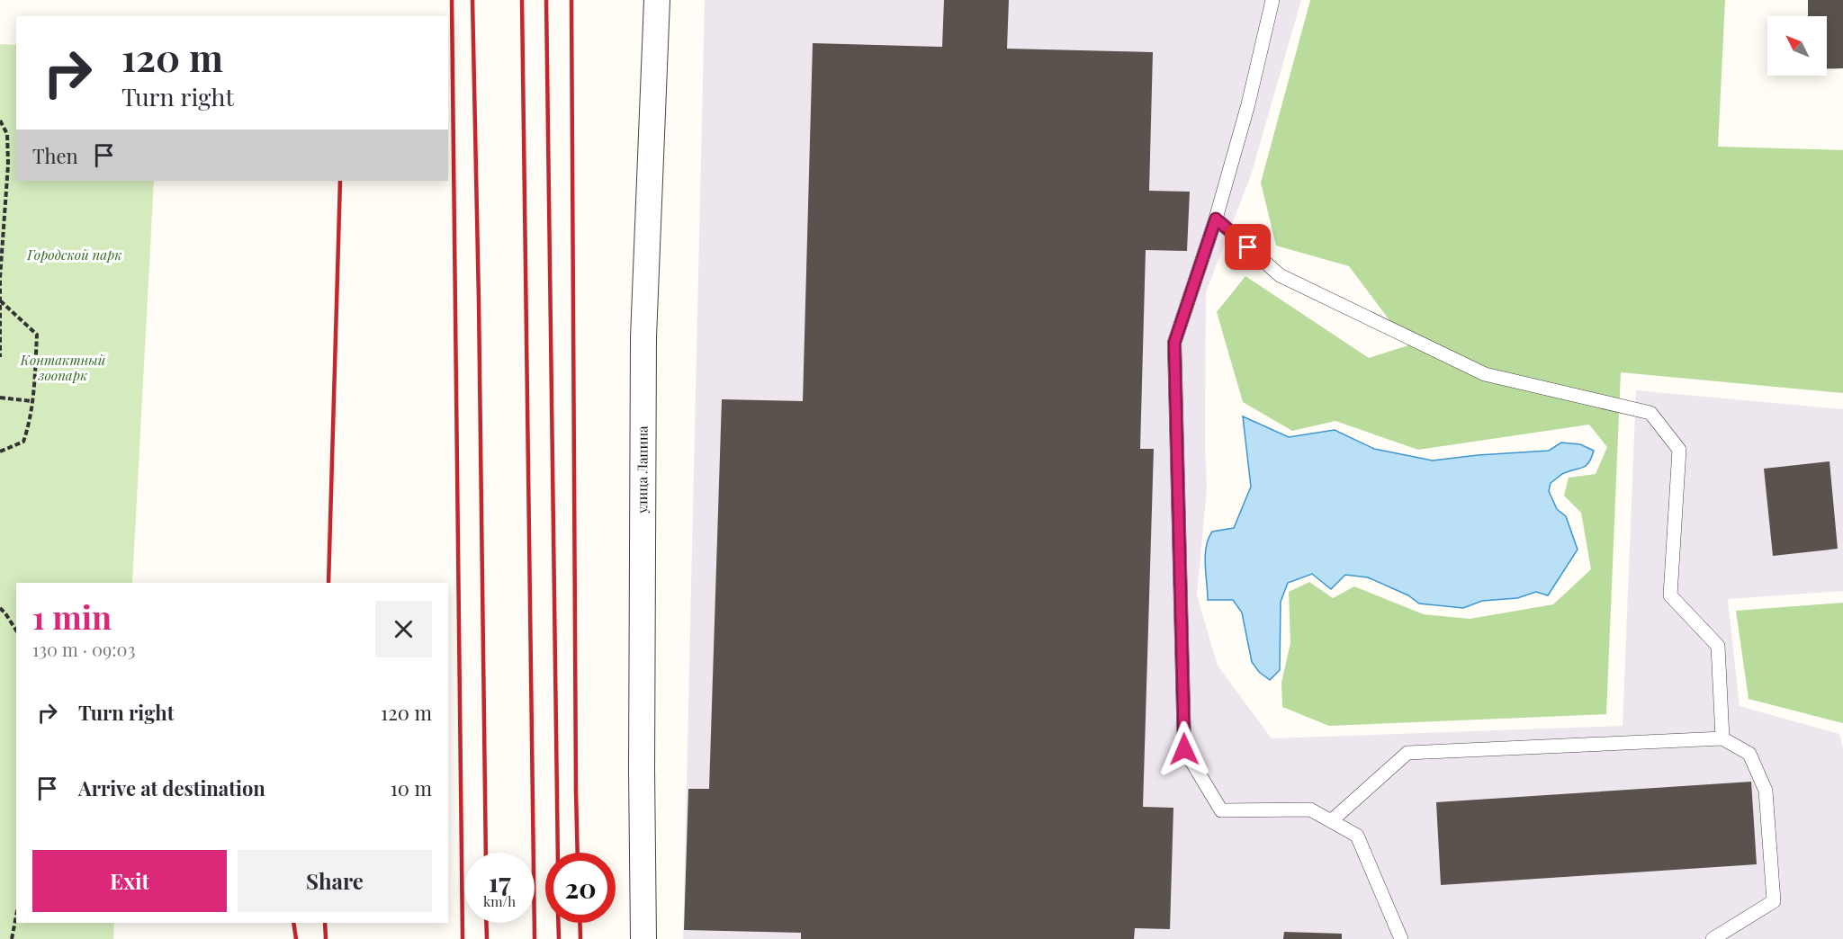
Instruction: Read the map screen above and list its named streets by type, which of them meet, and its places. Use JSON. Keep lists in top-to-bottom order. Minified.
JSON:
{"streets":{"street":["улица Лапина"]},"parks":["Городской парк","Контактный зоопарк"],"north":"top left","page":{"turn":["120 m","Turn right"],"then":"Then","heading":["1 min","130 m · 09:03"],"list":[{"name":"Turn right","value":"120 m"},{"name":"Arrive at destination","value":"10 m"}],"buttons":["Exit","Share"],"speed":"17 km/h","limit":"20"}}
